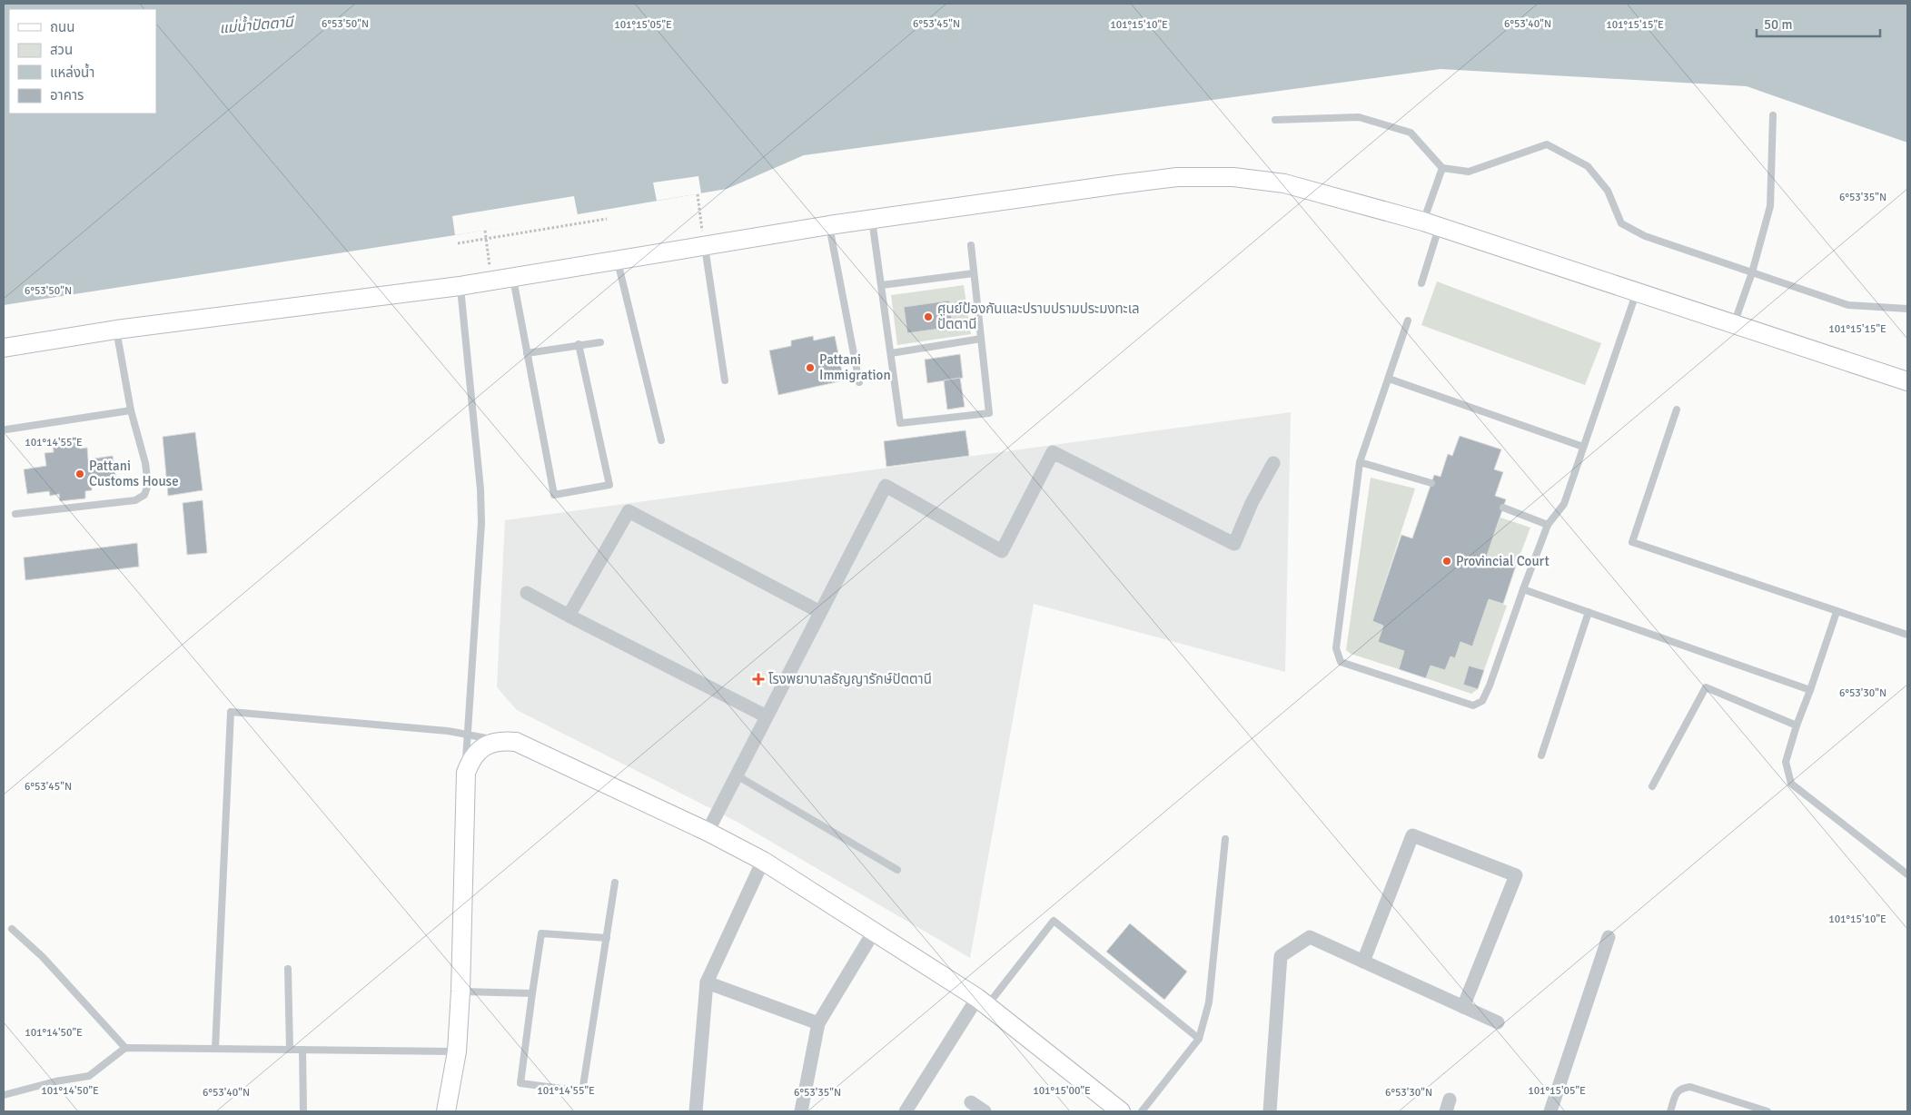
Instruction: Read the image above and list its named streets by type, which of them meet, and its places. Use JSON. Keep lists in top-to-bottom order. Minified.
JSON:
{"water":["แม่น้ำปัตตานี"],"places":{"other":["ศูนย์ป้องกันและปราบปรามประมงทะเล ปัตตานี","Pattani Immigration","Pattani Customs House","Provincial Court"],"health":["โรงพยาบาลธัญญารักษ์ปัตตานี"]},"legend":["ถนน","สวน","แหล่งน้ำ","อาคาร"],"scale_bar":"50 m","coordinates":["6°53'50\"N","6°53'45\"N","6°53'40\"N","101°15'05\"E","101°15'10\"E","101°15'15\"E","6°53'35\"N","101°14'55\"E","6°53'30\"N","101°14'50\"E","101°15'00\"E"]}
